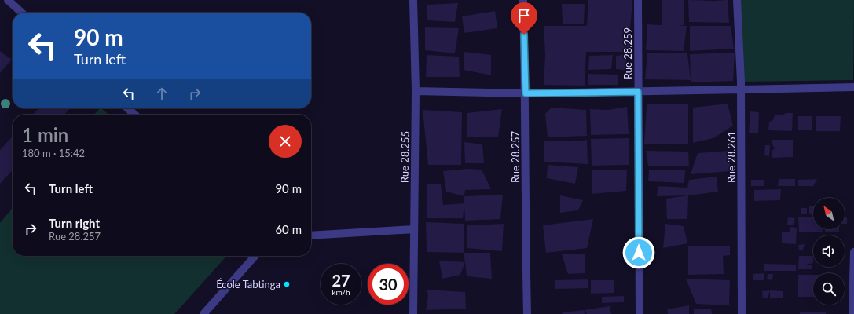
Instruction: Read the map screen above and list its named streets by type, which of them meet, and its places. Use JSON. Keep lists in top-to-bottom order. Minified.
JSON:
{"streets":{"street":["Rue 28.259","Rue 28.255","Rue 28.257","Rue 28.261"]},"places":["École Tabtinga"],"north":"top left","page":{"turn":["90 m","Turn left"],"heading":["1 min","180 m · 15:42"],"list":[{"name":"Turn left","value":"90 m"},{"name":"Turn right","note":"Rue 28.257","value":"60 m"}],"speed":"27 km/h","limit":"30"}}
